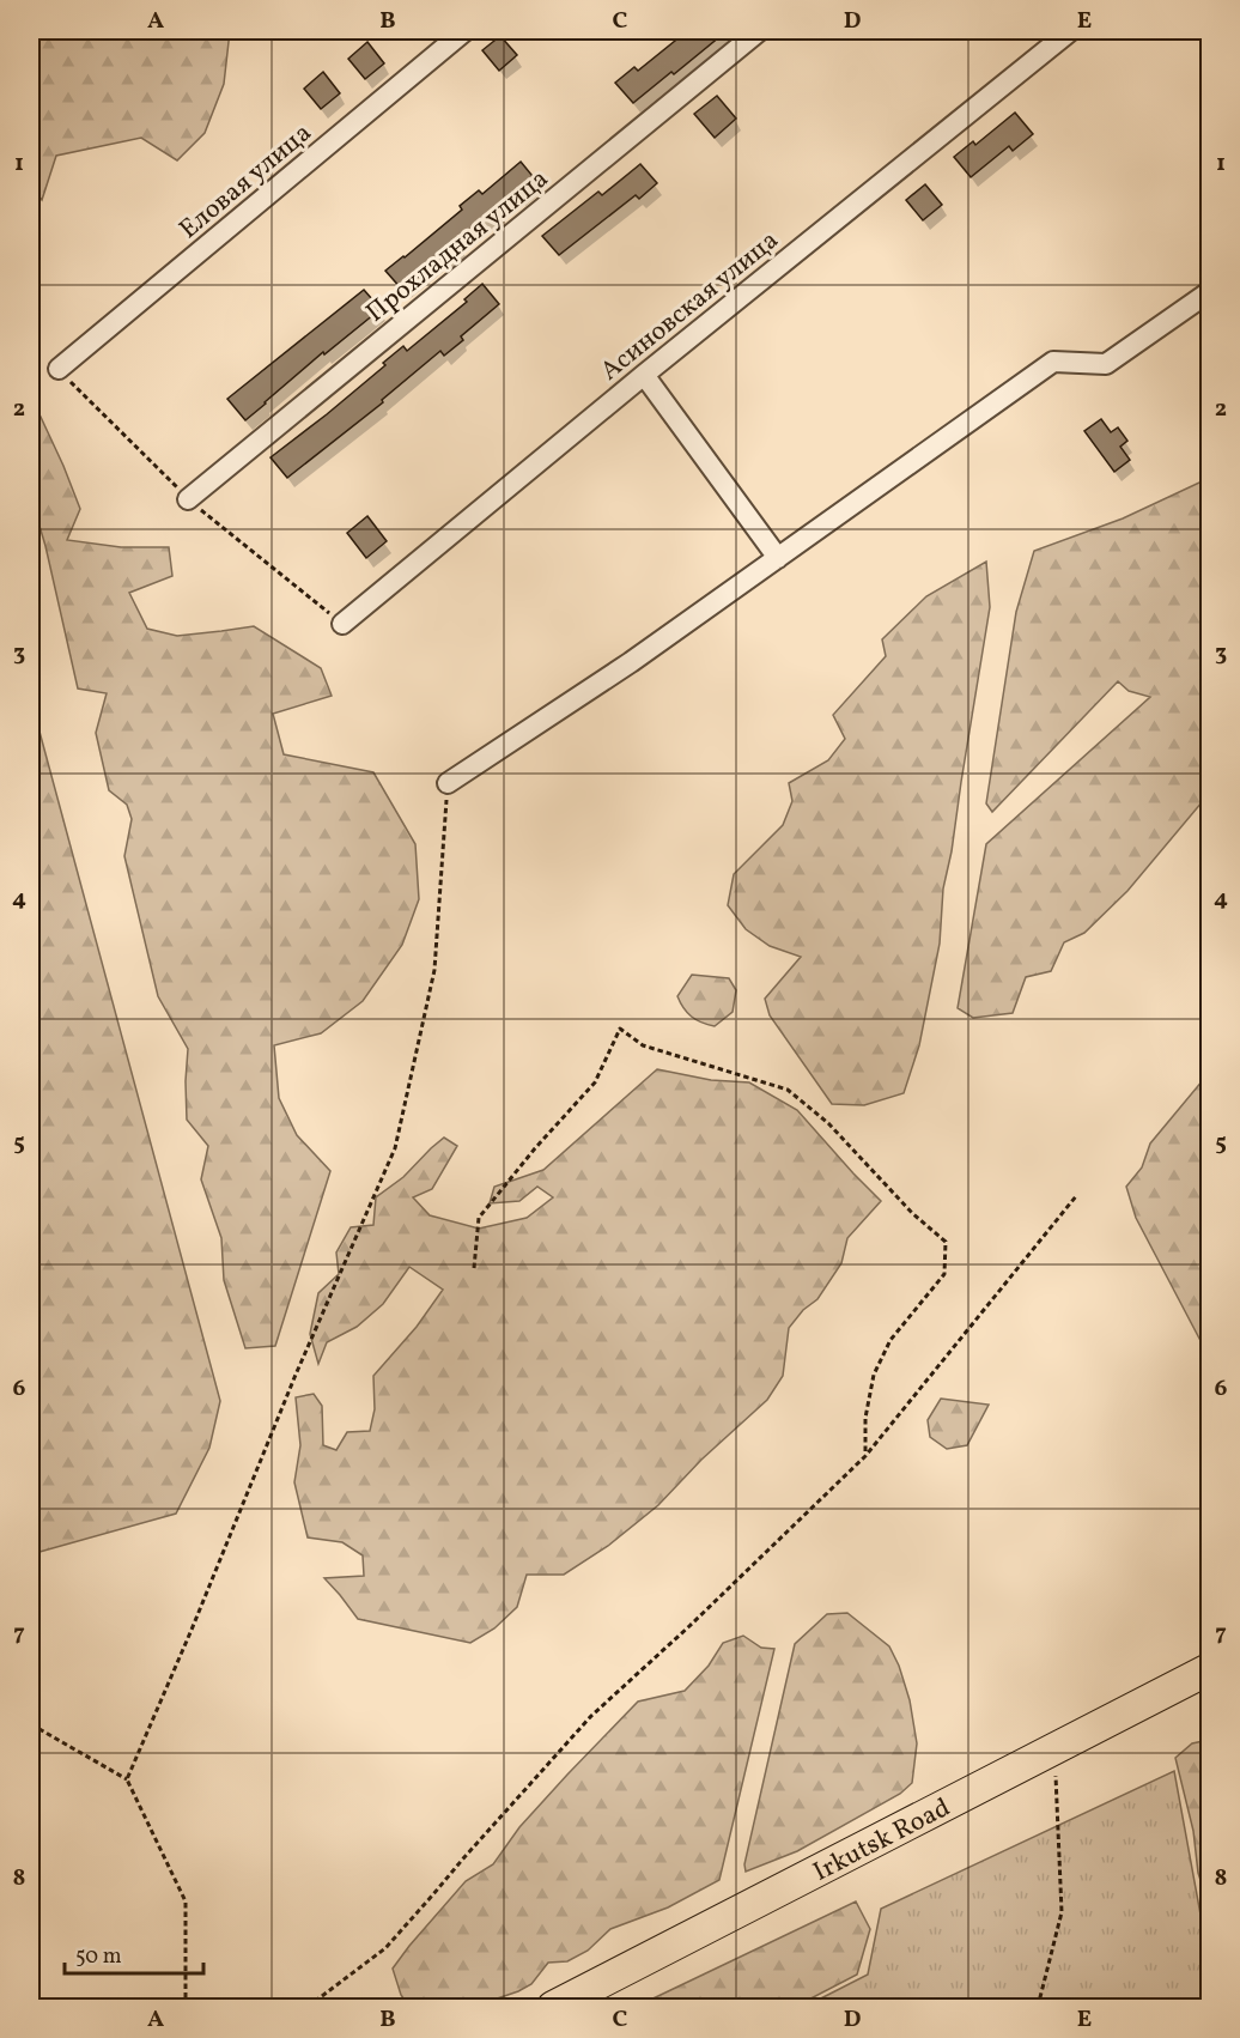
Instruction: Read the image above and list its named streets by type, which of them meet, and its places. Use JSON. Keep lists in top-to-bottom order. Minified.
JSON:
{"streets":{"main road":["Irkutsk Road"],"street":["Еловая улица","Прохладная улица","Асиновская улица"]},"scale_bar":"50 m","grid":{"columns":["A","B","C","D","E"],"rows":["1","2","3","4","5","6","7","8"]}}
